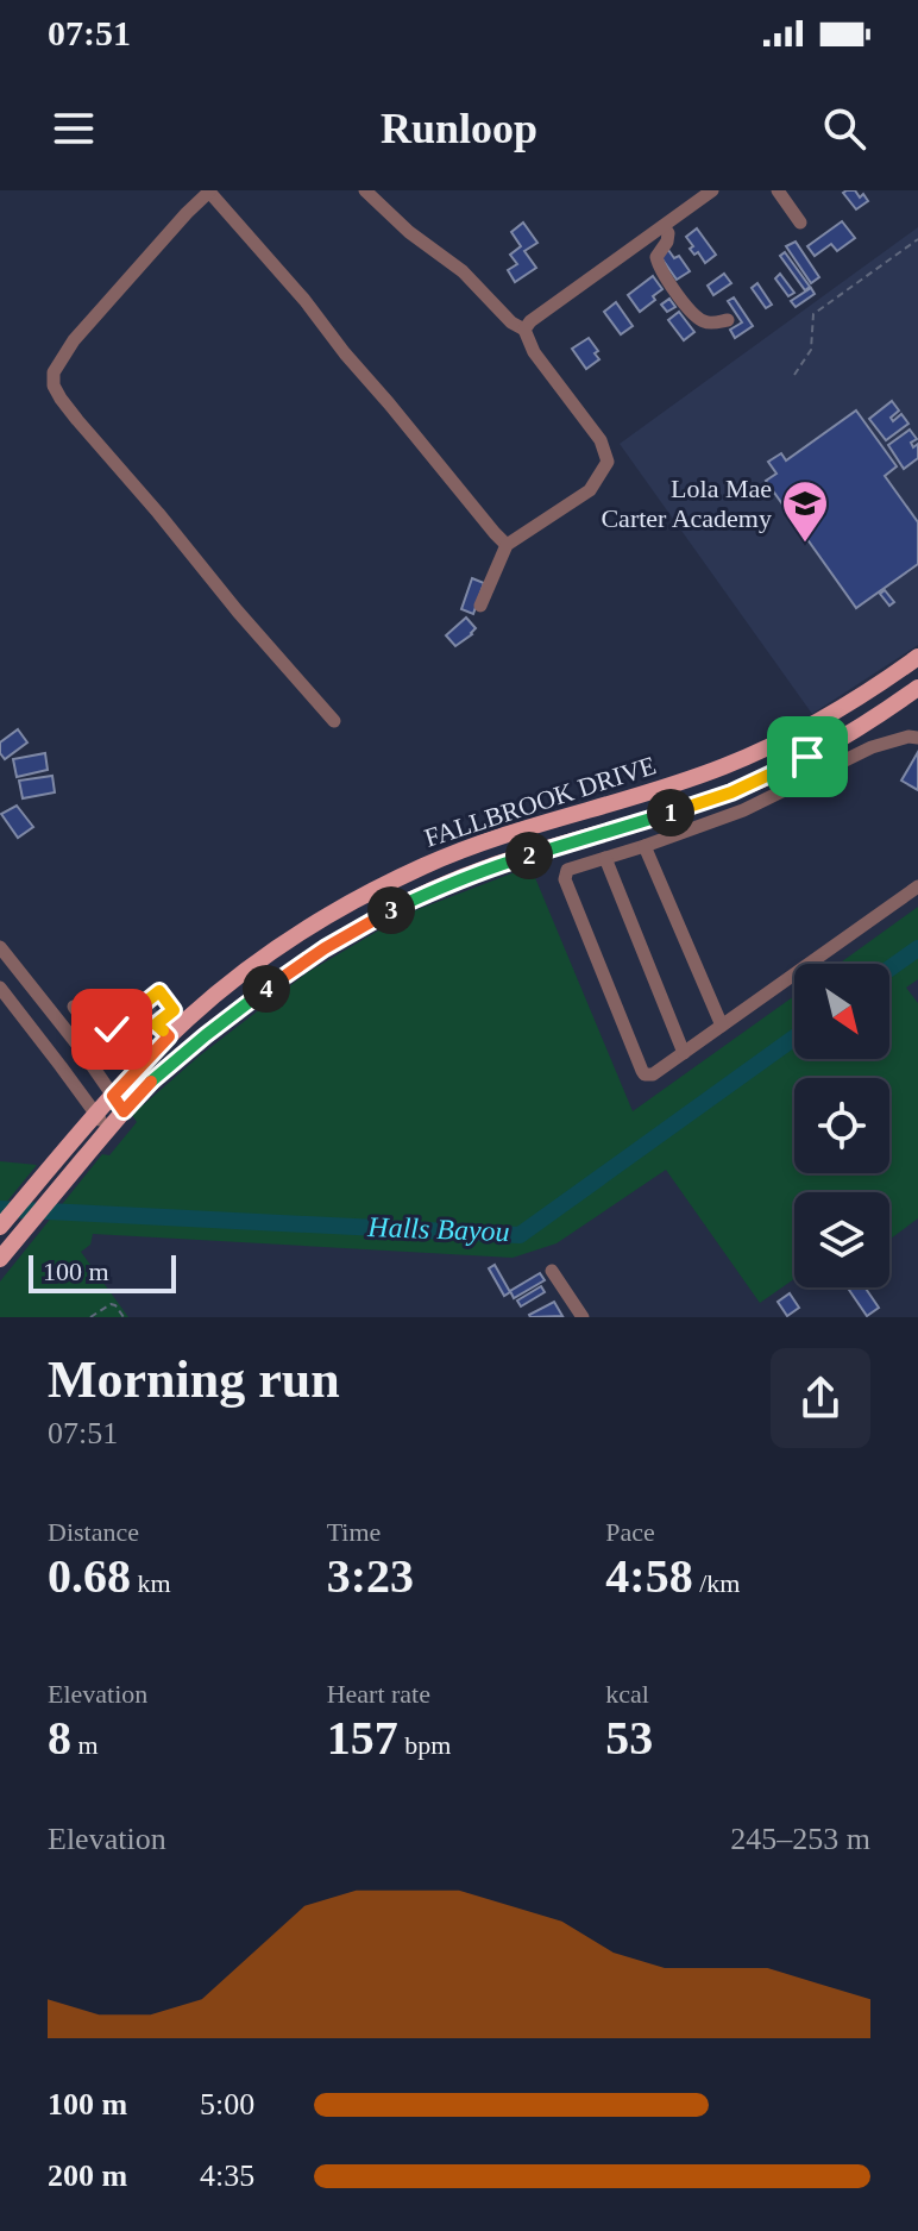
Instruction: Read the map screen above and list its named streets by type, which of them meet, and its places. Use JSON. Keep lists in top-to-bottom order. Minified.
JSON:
{"streets":{"main road":["FALLBROOK DRIVE"]},"water":["Halls Bayou"],"places":{"school or university":["Lola Mae Carter Academy"]},"scale_bar":"100 m","north":"bottom right","page":{"status":"07:51","header":"Runloop","pins":["1","2","3","4"],"scale":"100 m","heading":["Morning run","07:51"],"stats":[["Distance","0.68 km"],["Time","3:23"],["Pace","4:58 /km"],["Elevation","8 m"],["Heart rate","157 bpm"],["kcal","53"]],"chart":["Elevation","245–253 m"],"list":[{"name":"100 m","note":"5:00"},{"name":"200 m","note":"4:35"}]}}
